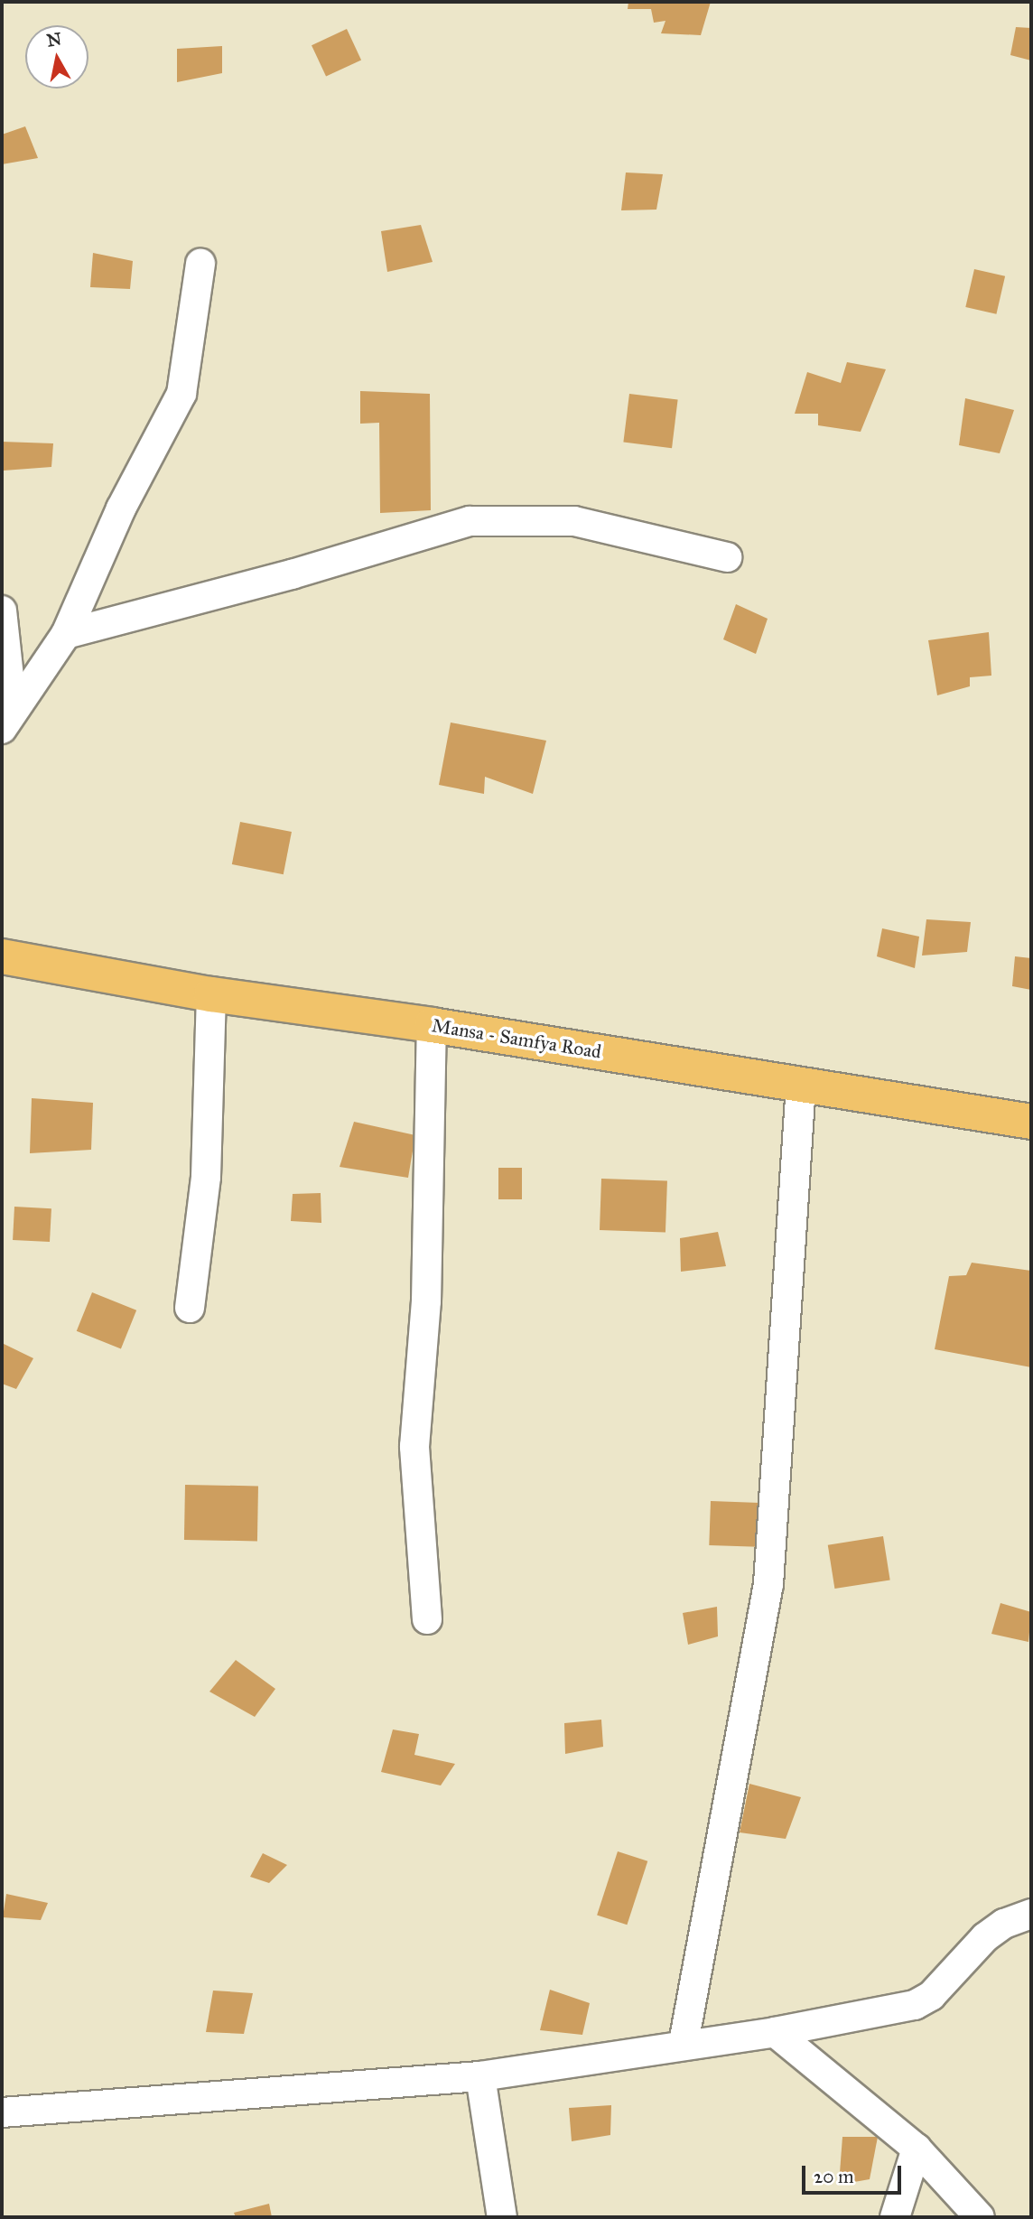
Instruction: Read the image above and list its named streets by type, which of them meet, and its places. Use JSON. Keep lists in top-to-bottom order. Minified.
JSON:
{"streets":{"main road":["Mansa - Samfya Road"]},"scale_bar":"20 m","north":"top"}
